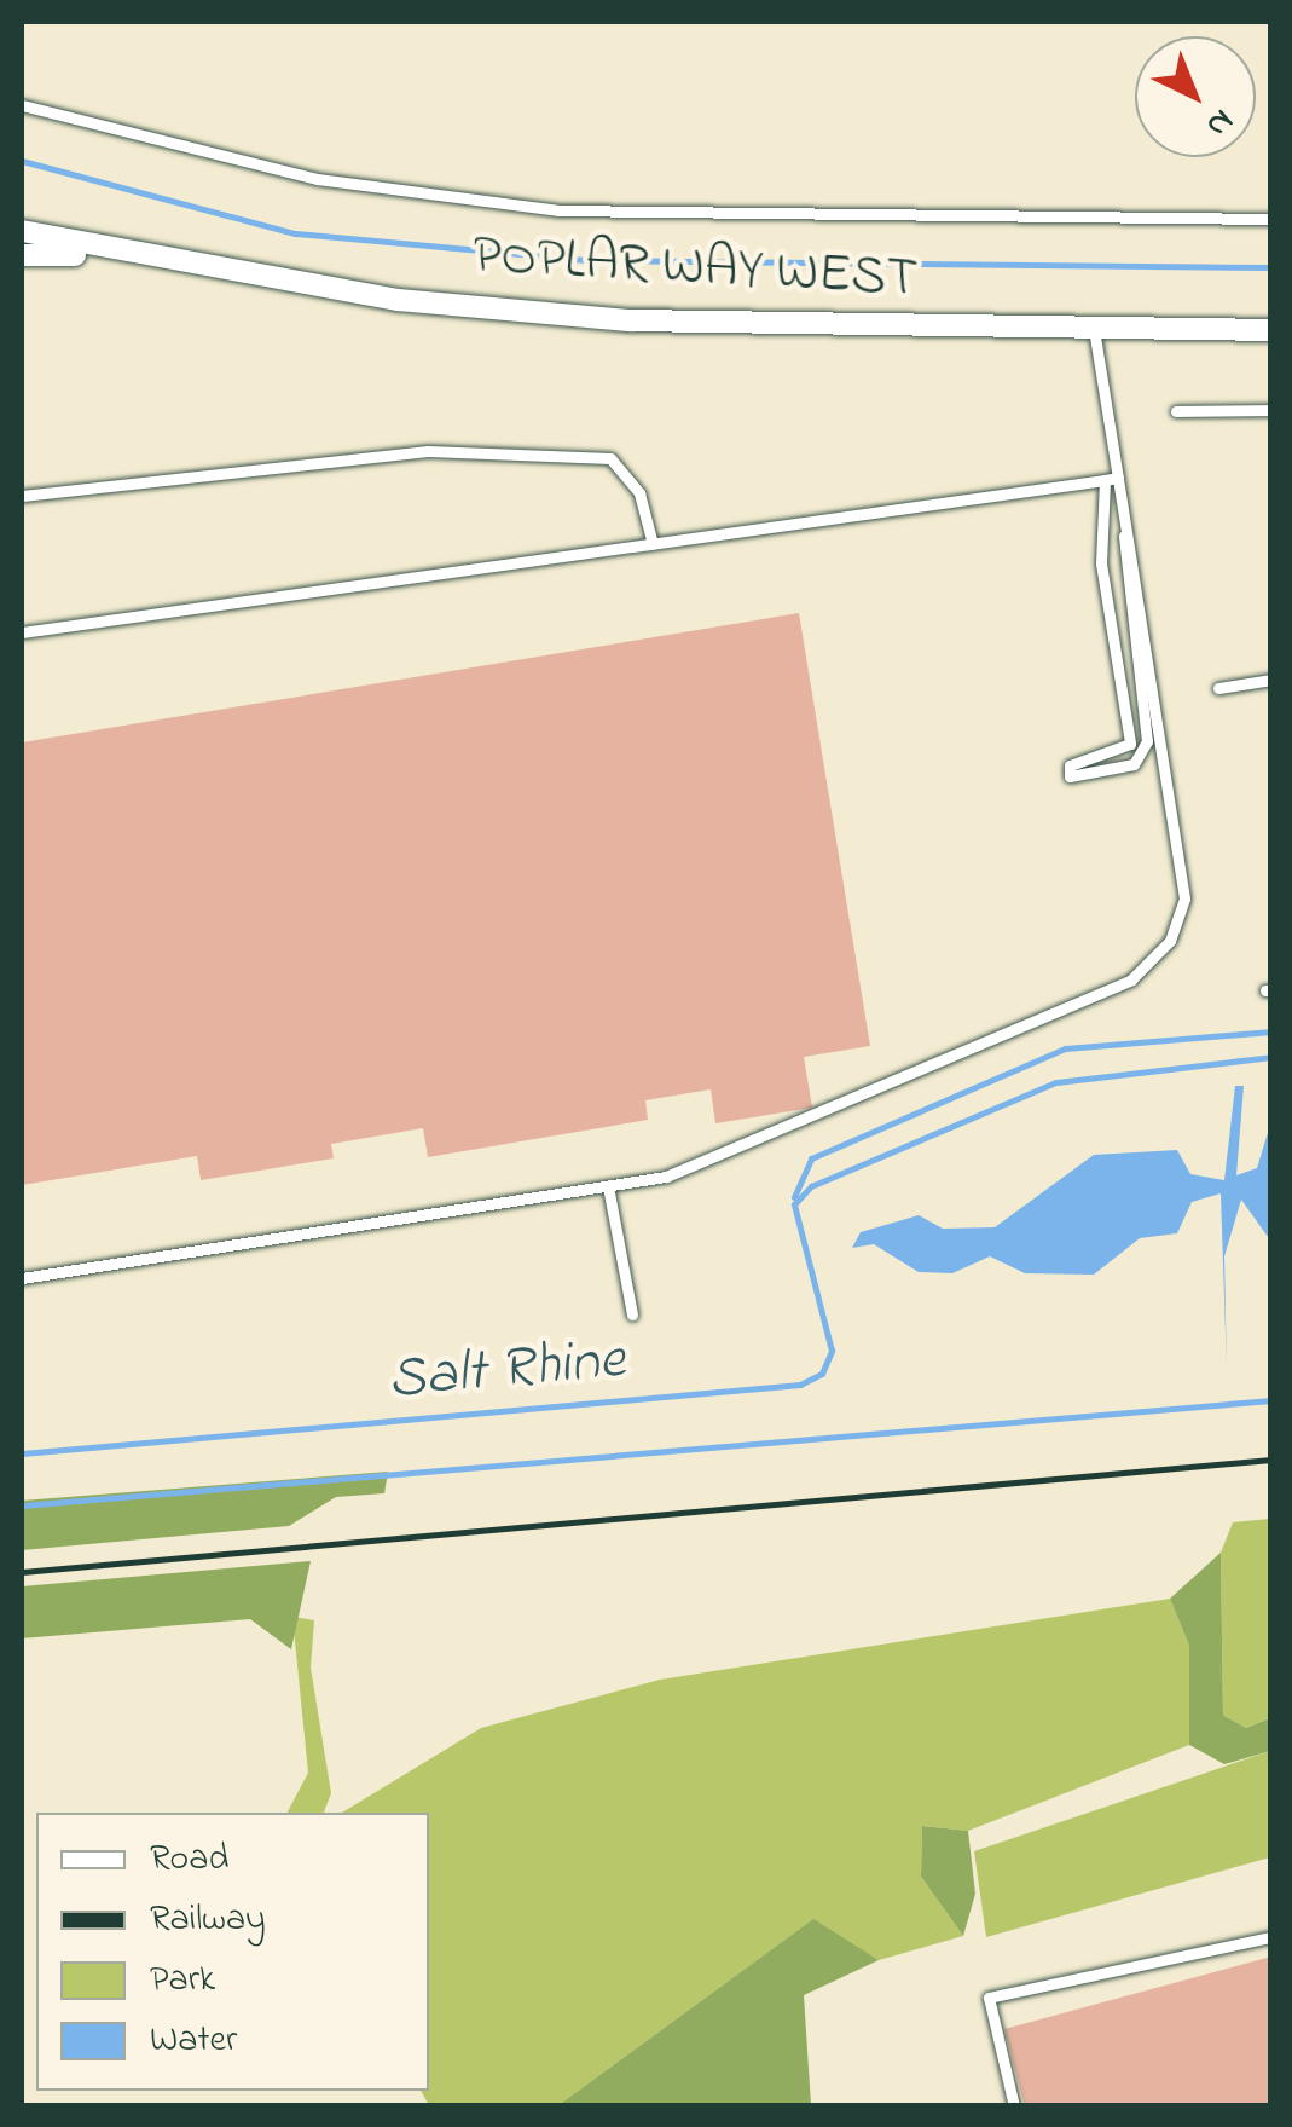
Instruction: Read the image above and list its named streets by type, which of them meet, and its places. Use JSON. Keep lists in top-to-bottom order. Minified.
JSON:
{"streets":{"street":["POPLAR WAY WEST"]},"water":["Salt Rhine"],"legend":["Road","Railway","Park","Water"],"north":"bottom right"}
